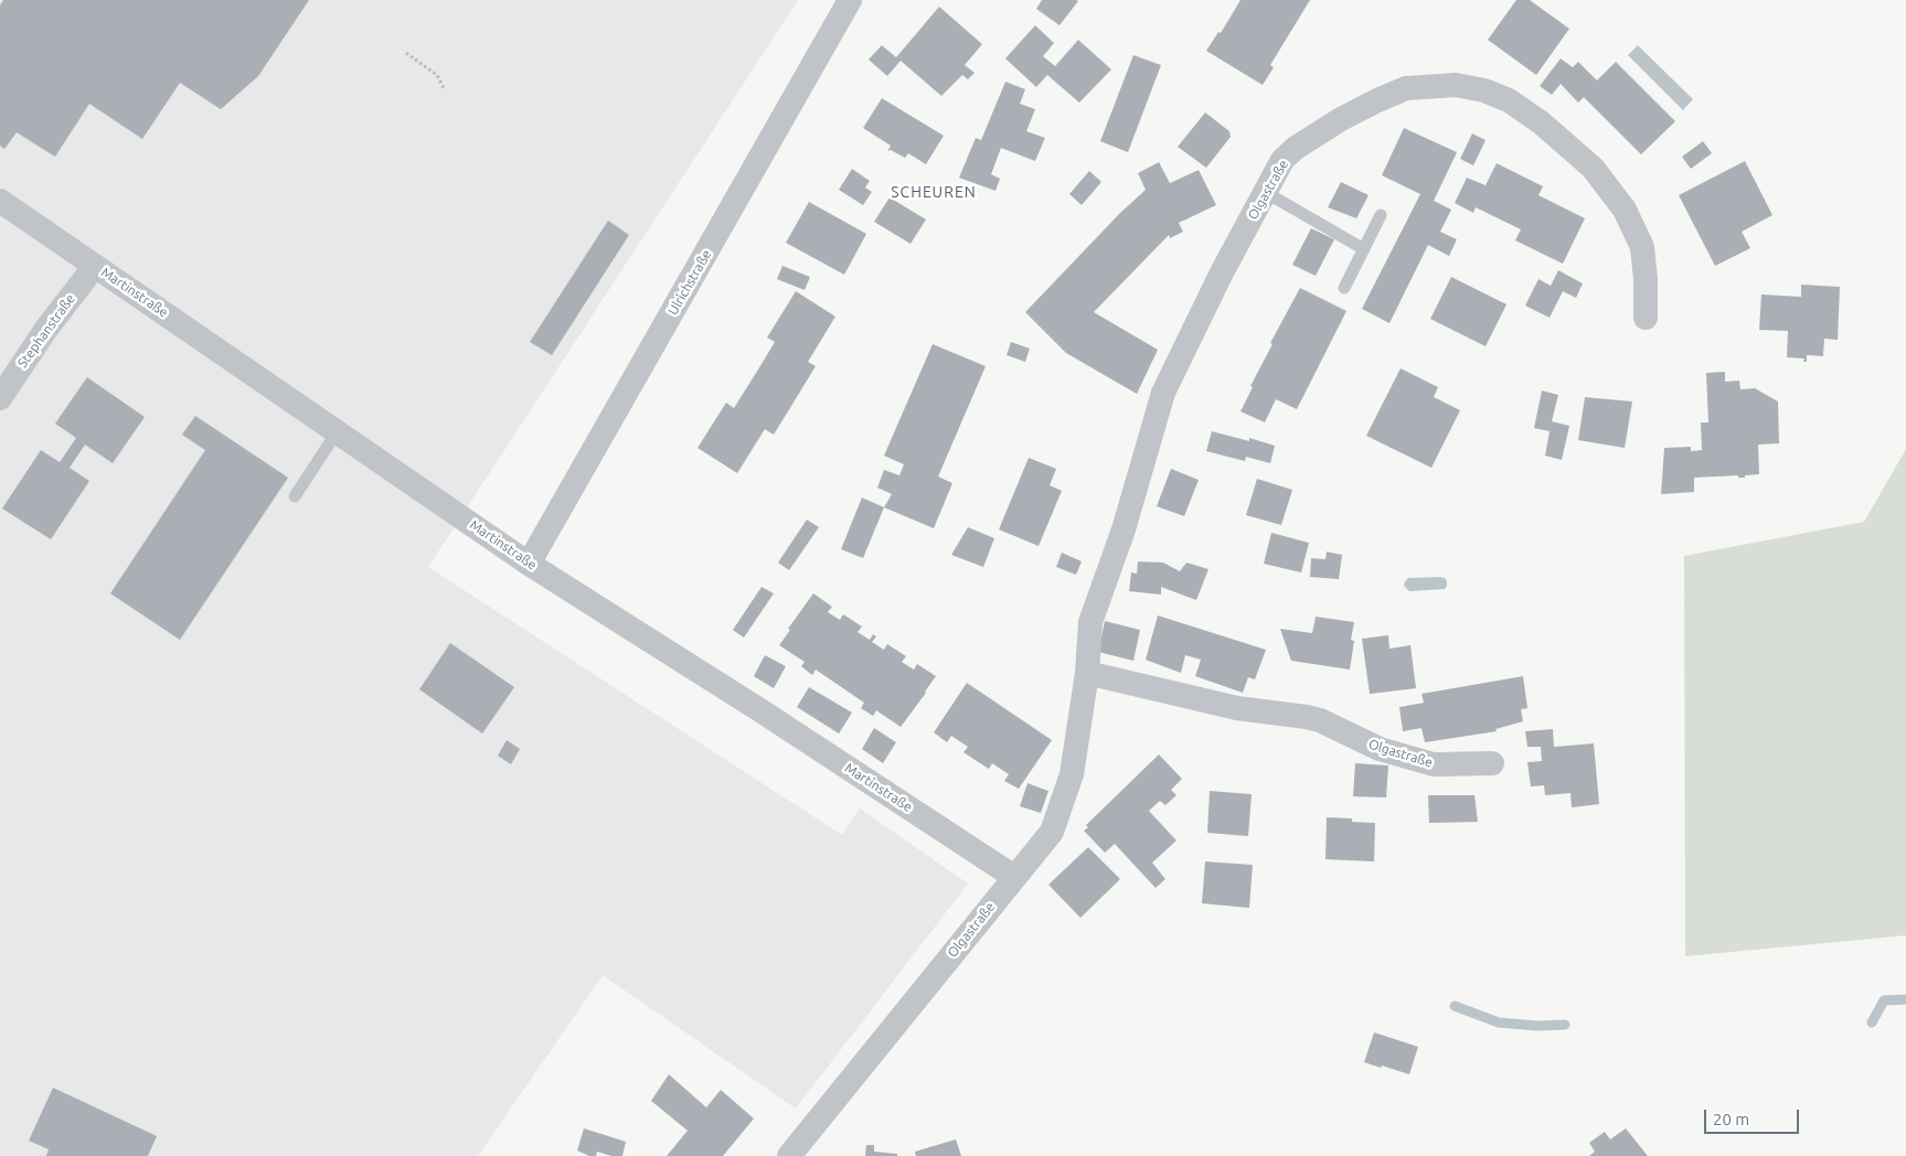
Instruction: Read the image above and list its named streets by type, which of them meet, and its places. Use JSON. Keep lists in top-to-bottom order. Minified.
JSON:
{"streets":{"street":["Olgastraße","Ulrichstraße","Martinstraße","Stephanstraße"]},"crossings":[["Olgastraße","Martinstraße"],["Ulrichstraße","Martinstraße"],["Martinstraße","Stephanstraße"]],"districts":["SCHEUREN"],"scale_bar":"20 m"}
